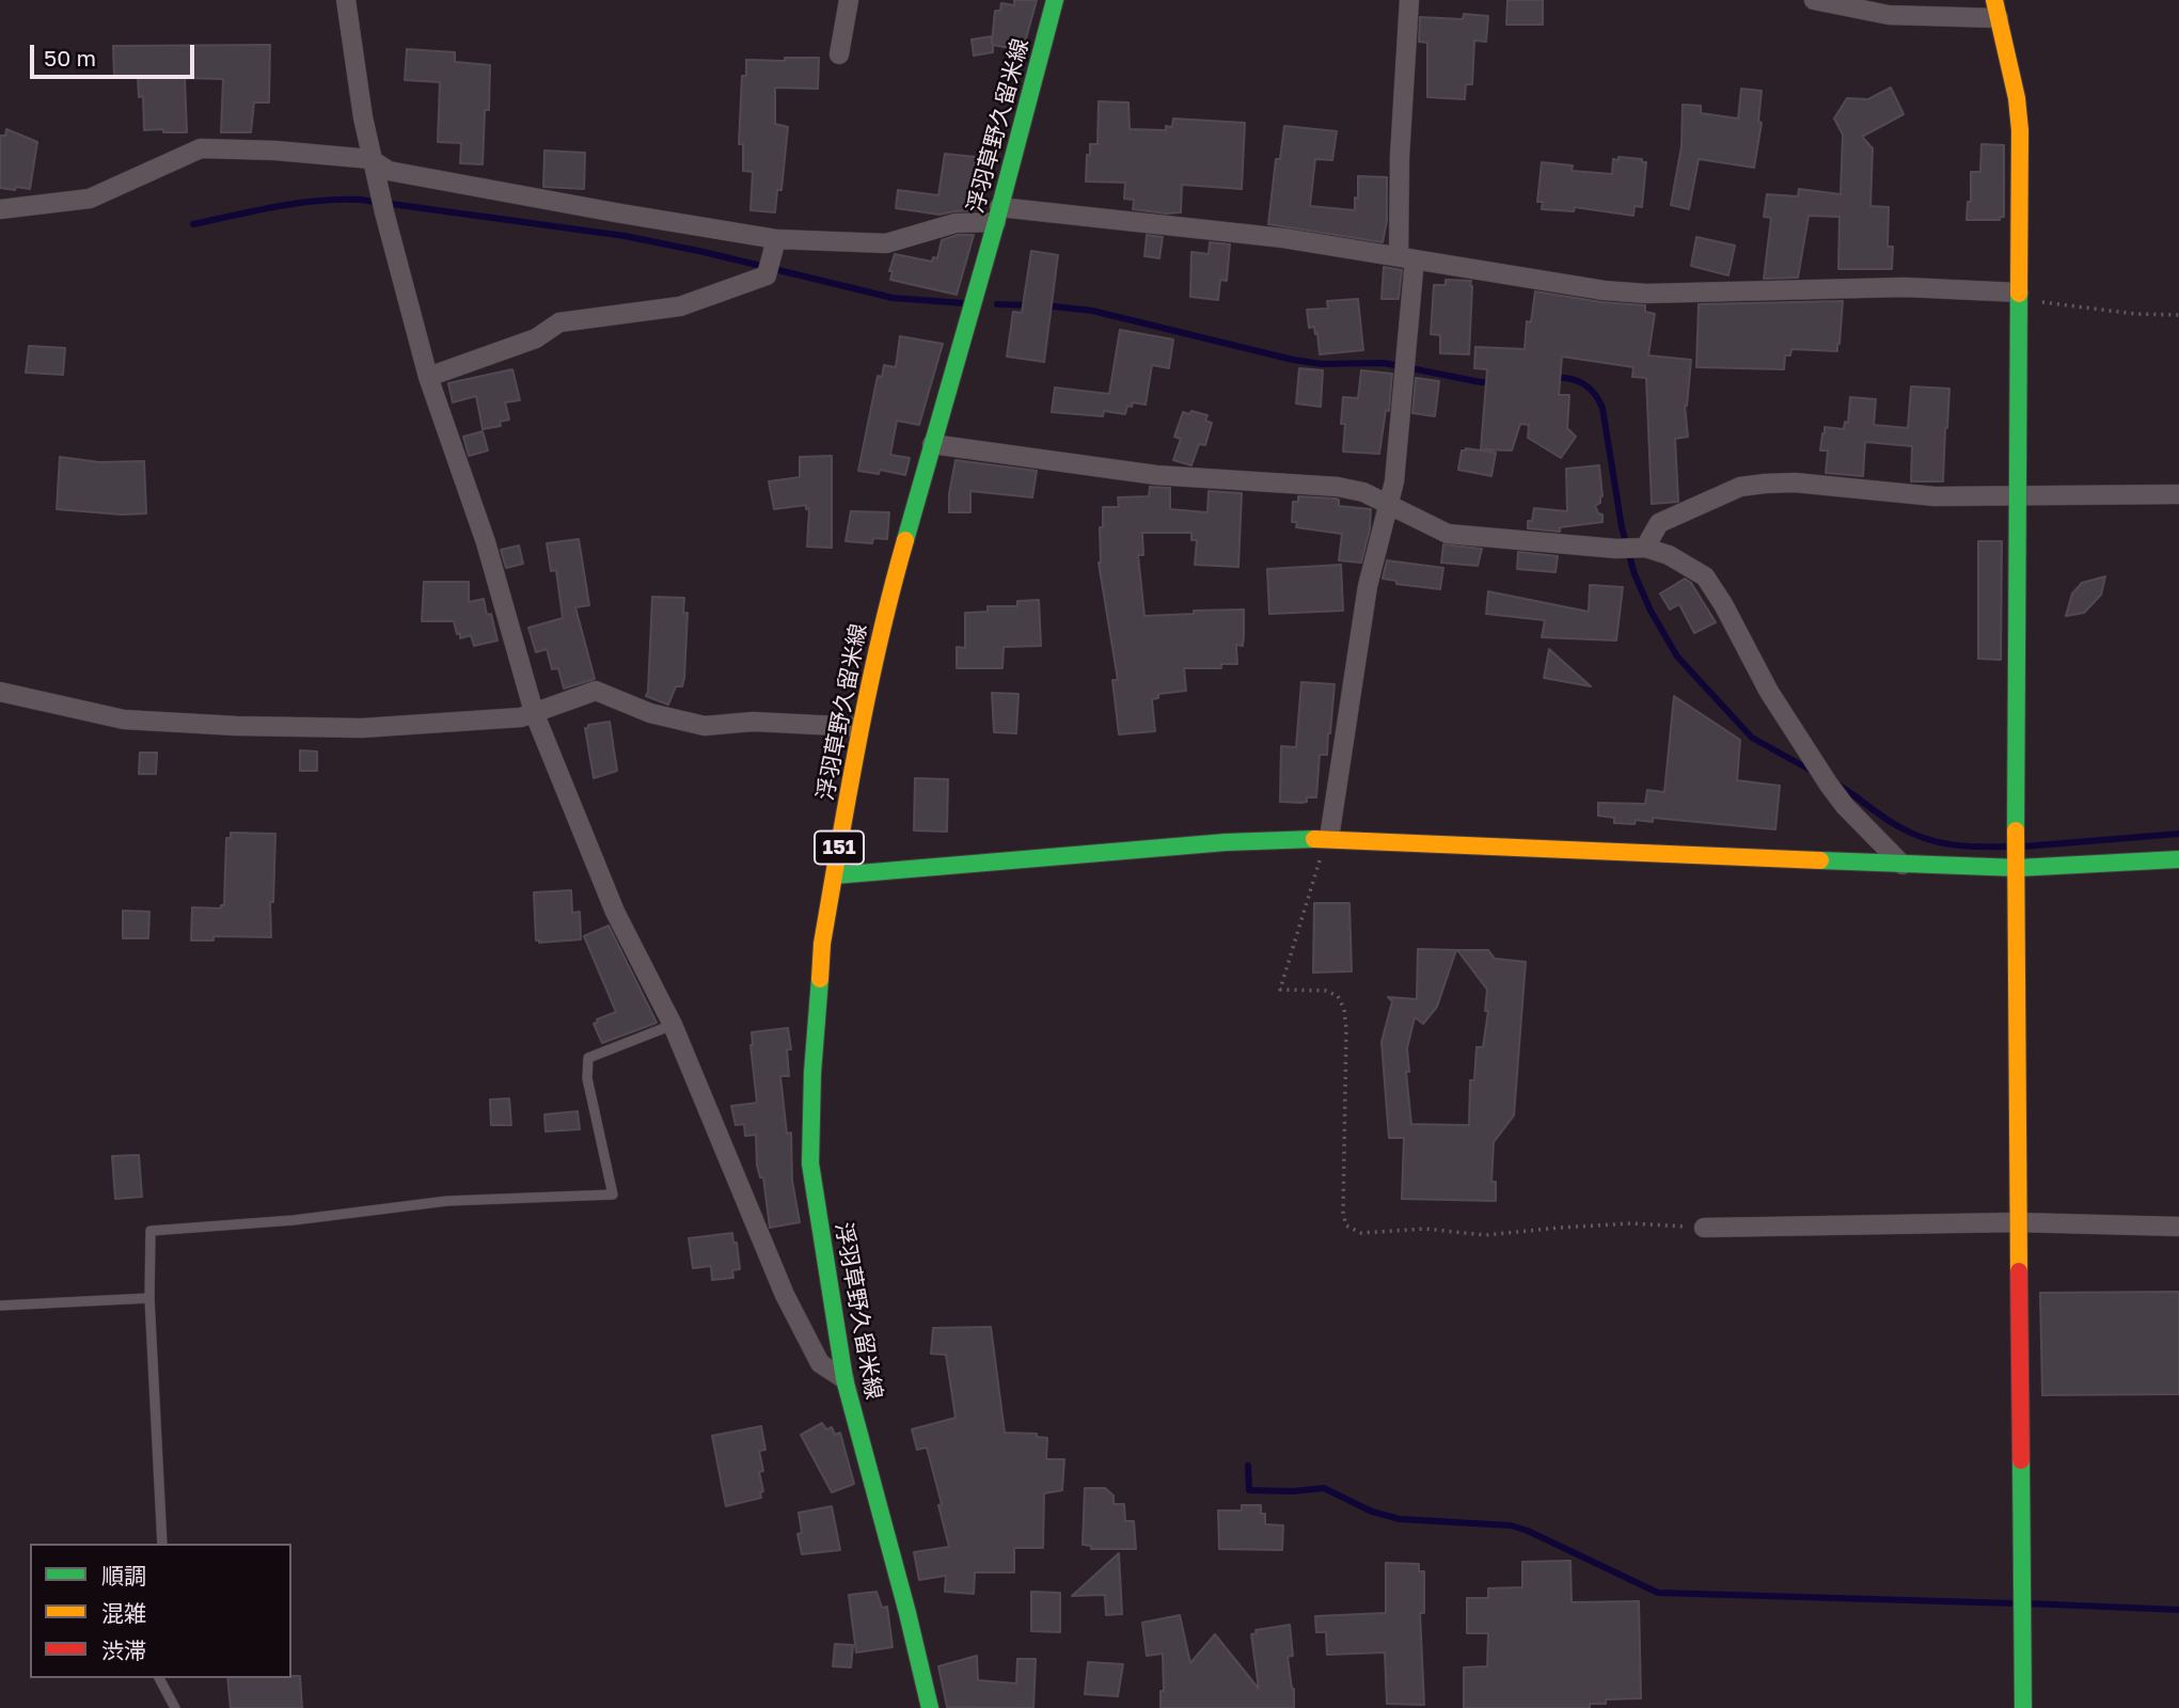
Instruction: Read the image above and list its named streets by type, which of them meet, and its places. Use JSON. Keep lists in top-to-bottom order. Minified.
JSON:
{"streets":{"street":["浮羽草野久留米線","151"]},"legend":["順調","混雑","渋滞"],"scale_bar":"50 m"}
